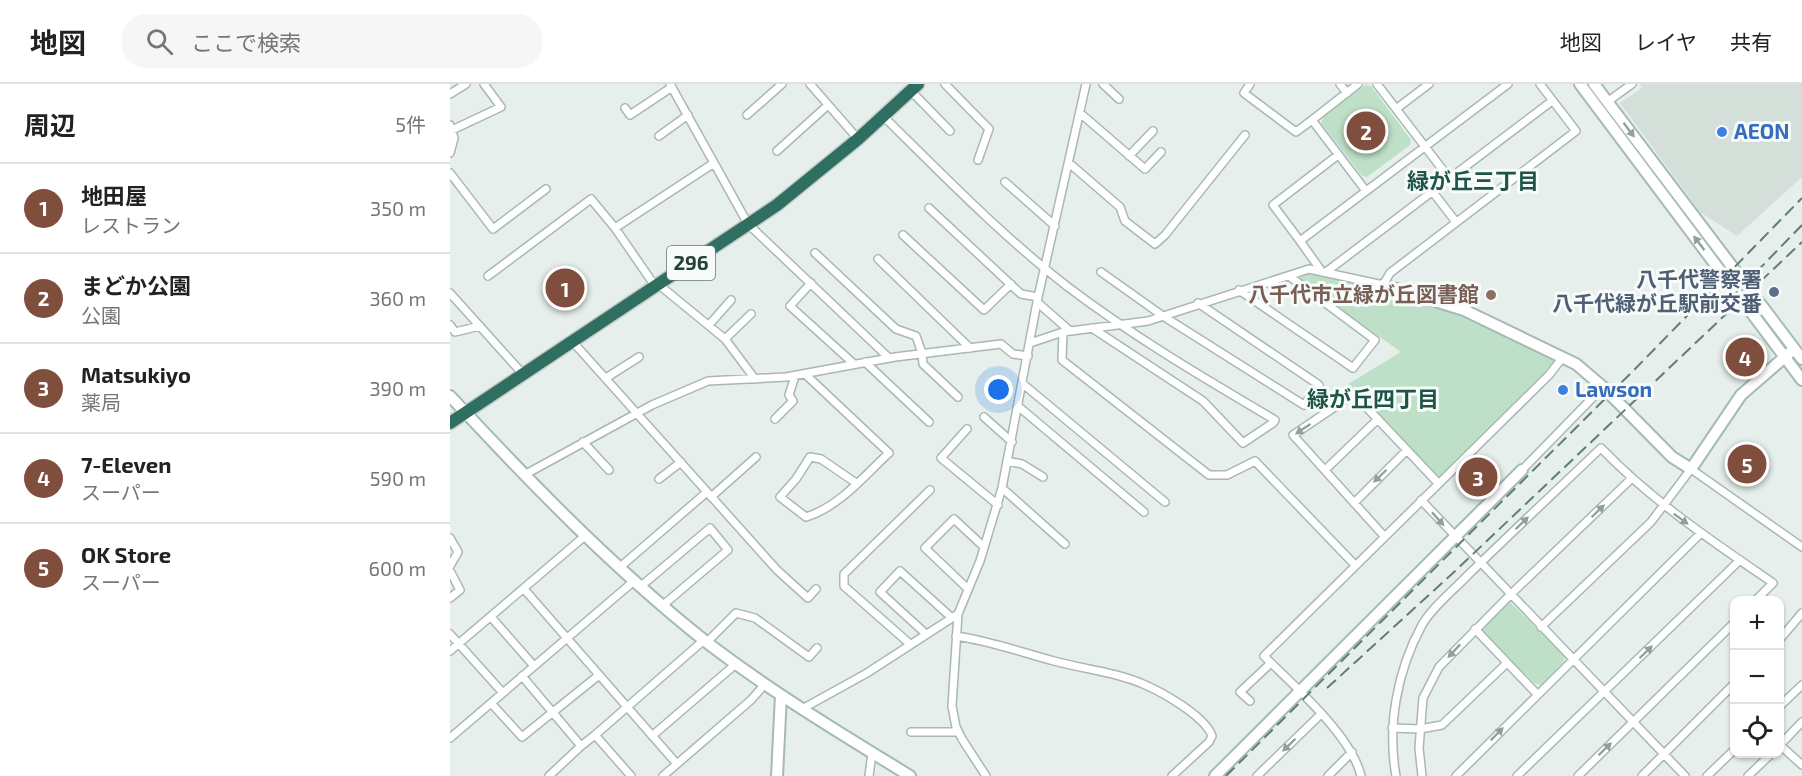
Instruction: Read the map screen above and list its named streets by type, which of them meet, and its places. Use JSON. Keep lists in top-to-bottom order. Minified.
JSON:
{"streets":{"highway":["296"]},"districts":["緑が丘三丁目","緑が丘四丁目"],"places":["AEON","八千代警察署 八千代緑が丘駅前交番","八千代市立緑が丘図書館","Lawson"],"page":{"header":"地図","search":"ここで検索","nav":["地図","レイヤ","共有"],"heading":["周辺","5件"],"pins":["2","1","4","5","3"],"list":[{"mark":"1","name":"地田屋","note":"レストラン","value":"350 m"},{"mark":"2","name":"まどか公園","note":"公園","value":"360 m"},{"mark":"3","name":"Matsukiyo","note":"薬局","value":"390 m"},{"mark":"4","name":"7-Eleven","note":"スーパー","value":"590 m"},{"mark":"5","name":"OK Store","note":"スーパー","value":"600 m"}],"map_buttons":["+","−"]}}
